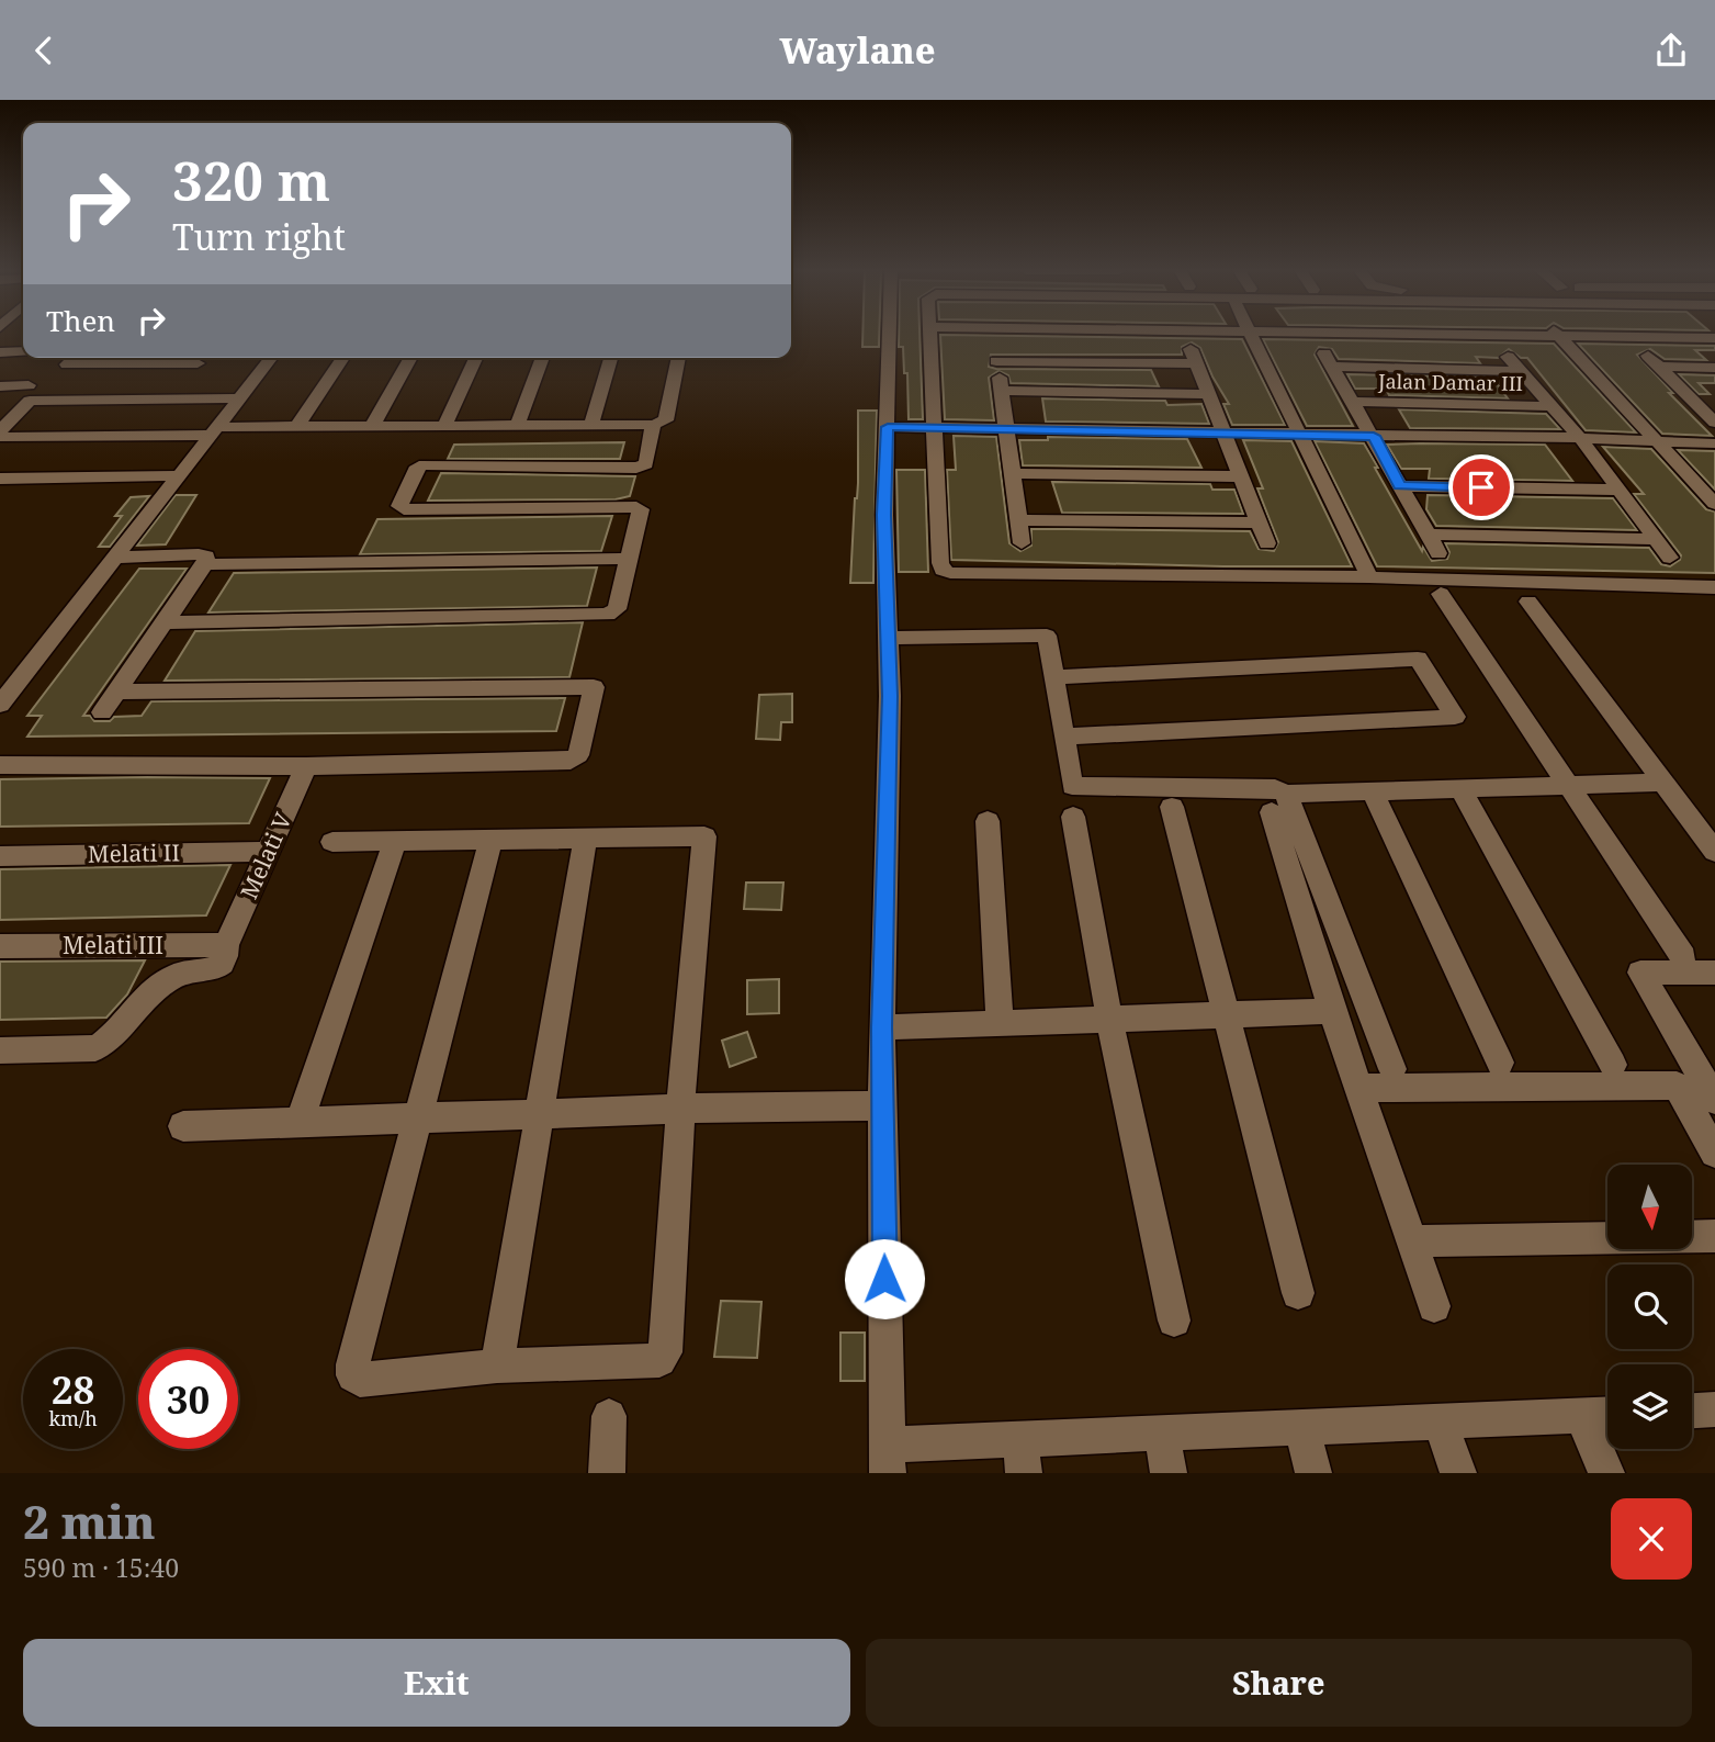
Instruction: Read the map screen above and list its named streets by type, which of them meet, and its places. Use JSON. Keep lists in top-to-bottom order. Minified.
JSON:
{"streets":{"street":["Jalan Damar III","Melati II","Melati V","Melati III"]},"crossings":[["Melati II","Melati V"],["Melati V","Melati III"]],"north":"bottom","page":{"header":"Waylane","turn":["320 m","Turn right"],"then":"Then","speed":"28 km/h","limit":"30","heading":["2 min","590 m · 15:40"],"buttons":["Exit","Share"]}}
